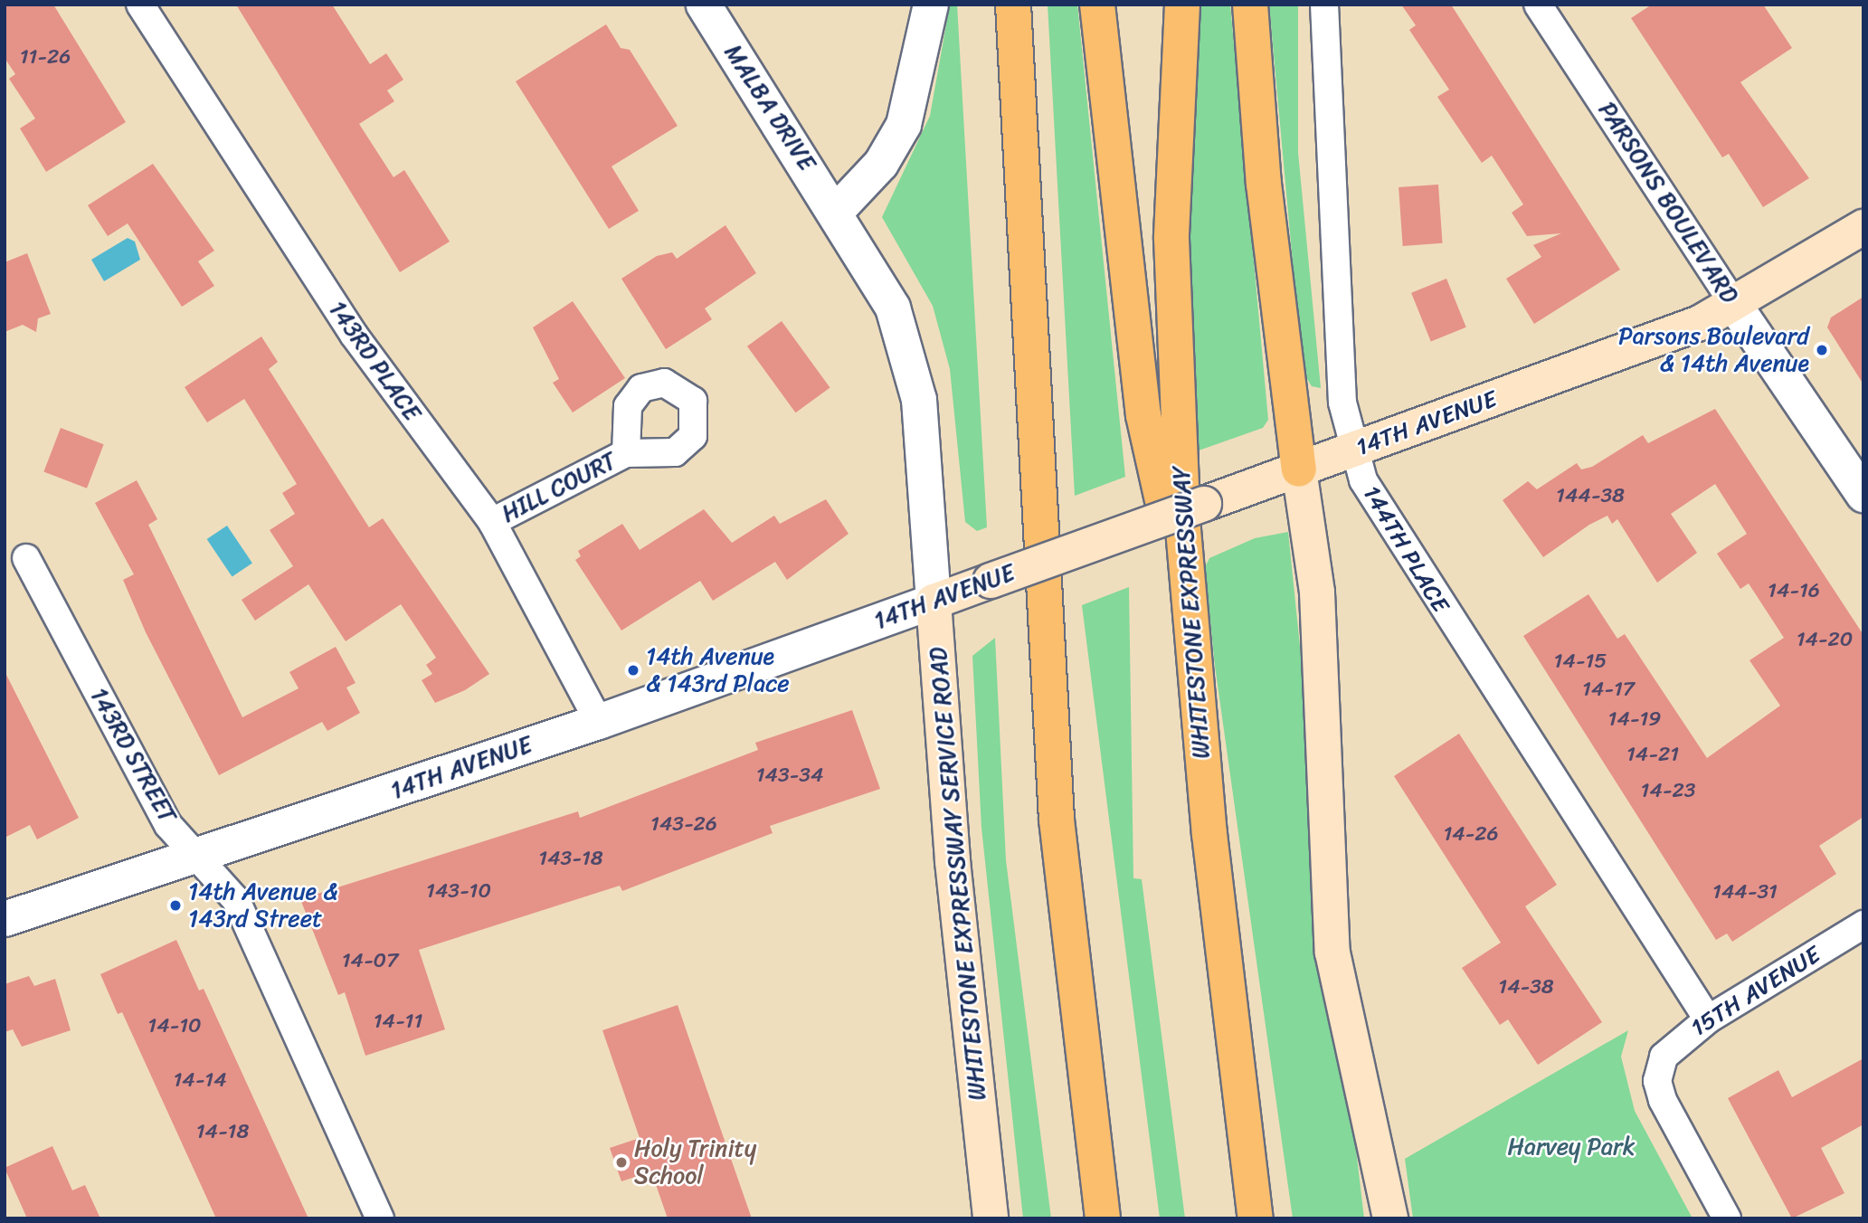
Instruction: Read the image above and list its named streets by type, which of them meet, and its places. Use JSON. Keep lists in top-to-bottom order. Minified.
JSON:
{"streets":{"highway":["WHITESTONE EXPRESSWAY"],"main road":["14TH AVENUE","WHITESTONE EXPRESSWAY SERVICE ROAD"],"street":["MALBA DRIVE","PARSONS BOULEVARD","143RD PLACE","HILL COURT","144TH PLACE","143RD STREET","15TH AVENUE"]},"crossings":[["MALBA DRIVE","WHITESTONE EXPRESSWAY SERVICE ROAD"],["PARSONS BOULEVARD","14TH AVENUE"],["143RD PLACE","14TH AVENUE"],["143RD PLACE","HILL COURT"],["14TH AVENUE","144TH PLACE"],["14TH AVENUE","143RD STREET"],["14TH AVENUE","WHITESTONE EXPRESSWAY SERVICE ROAD"],["144TH PLACE","15TH AVENUE"]],"parks":["Harvey Park"],"places":["Parsons Boulevard & 14th Avenue","14th Avenue & 143rd Place","14th Avenue & 143rd Street","Holy Trinity School"],"house_numbers":["11-26","144-38","14-16","14-20","14-15","14-17","14-19","14-21","143-34","14-23","143-26","14-26","143-18","143-10","144-31","14-07","14-38","14-11","14-10","14-14","14-18"]}
